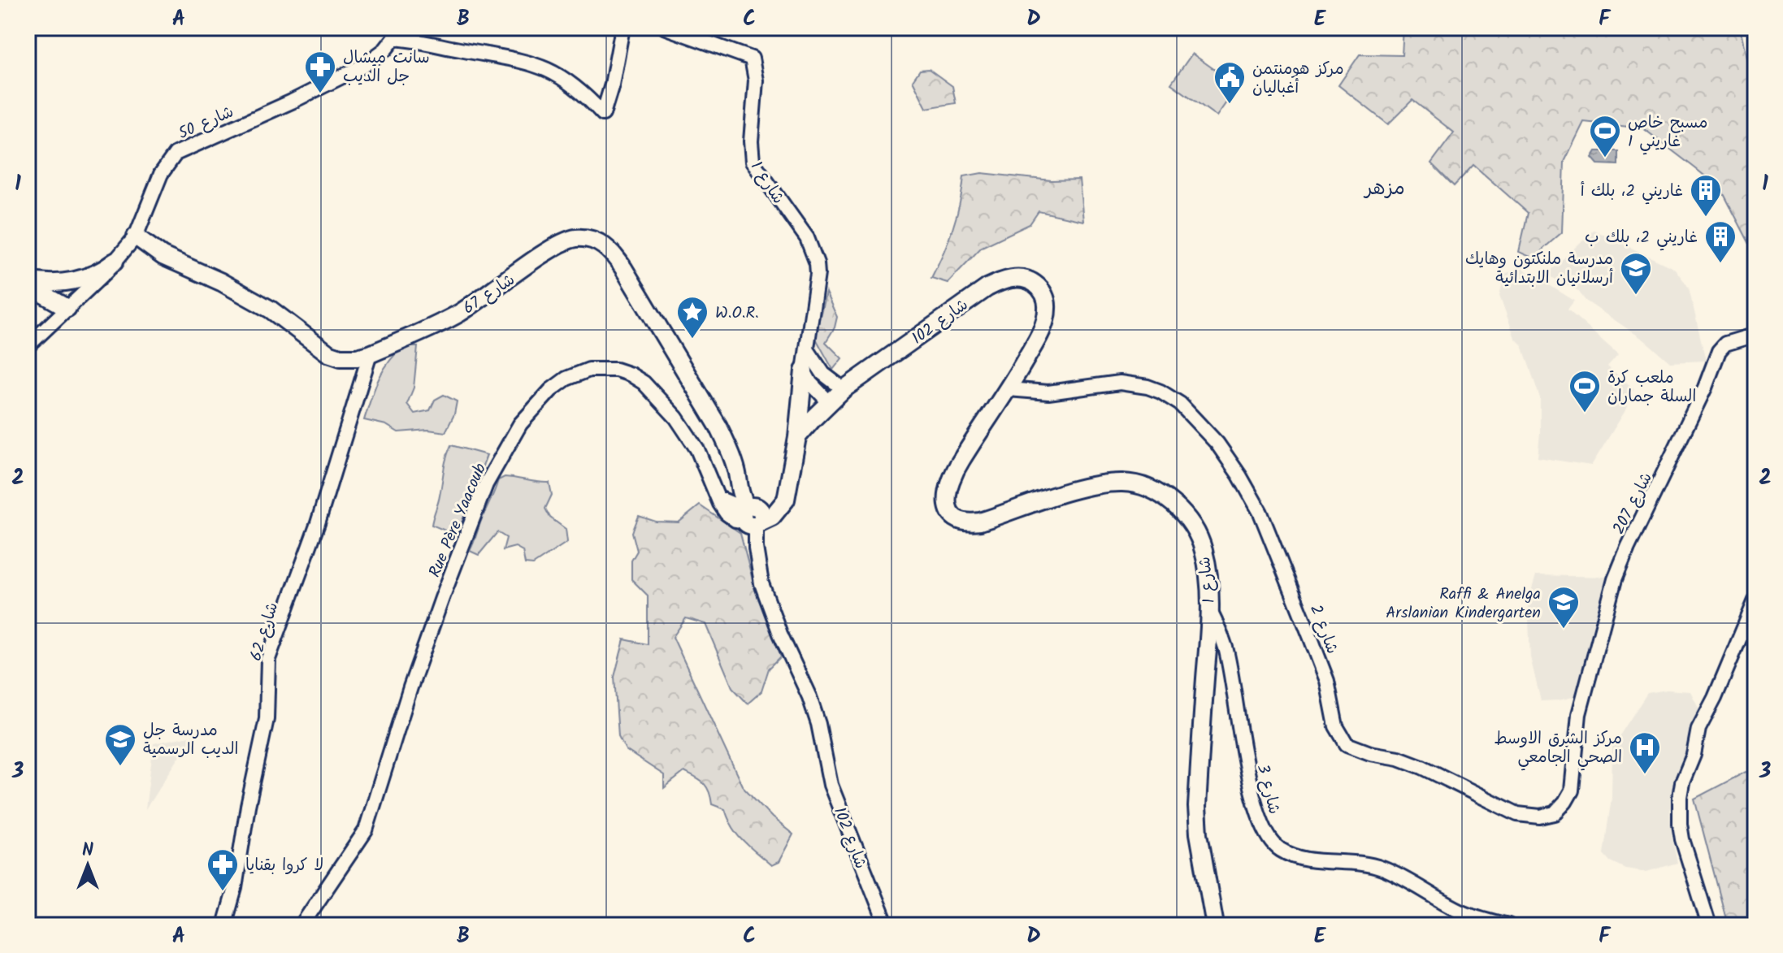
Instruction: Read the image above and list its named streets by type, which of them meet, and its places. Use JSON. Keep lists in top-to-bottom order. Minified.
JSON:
{"streets":{"main road":["شارع 1","شارع 67","شارع 102"],"street":["شارع 50","شارع 207","Rue Père Yaacoub","شارع 2","شارع 62","شارع 3"]},"crossings":[["شارع 50","شارع 67"],["شارع 1","شارع 102"],["شارع 1","شارع 2"],["شارع 1","شارع 3"],["شارع 67","شارع 102"],["شارع 67","Rue Père Yaacoub"],["شارع 67","شارع 62"],["شارع 102","Rue Père Yaacoub"],["شارع 102","شارع 2"],["شارع 207","شارع 2"]],"districts":["مزهر"],"places":{"pharmacy":["سانت ميشال جل الديب","لا كروا بقنايا"],"public building":["مركز هومنتمن أغباليان"],"sports":["مسبح خاص غاريني 1","ملعب كرة السلة جماران"],"building":["غاريني 2، بلك أ","غاريني 2، بلك ب"],"school or university":["مدرسة ملنكتون وهايك أرسلانيان الابتدائية","Raffi & Anelga Arslanian Kindergarten","مدرسة جل الديب الرسمية"],"place":["W.O.R."],"hospital":["مركز الشرق الاوسط الصحي الجامعي"]},"north":"top","grid":{"columns":["A","B","C","D","E","F"],"rows":["1","2","3"]}}
